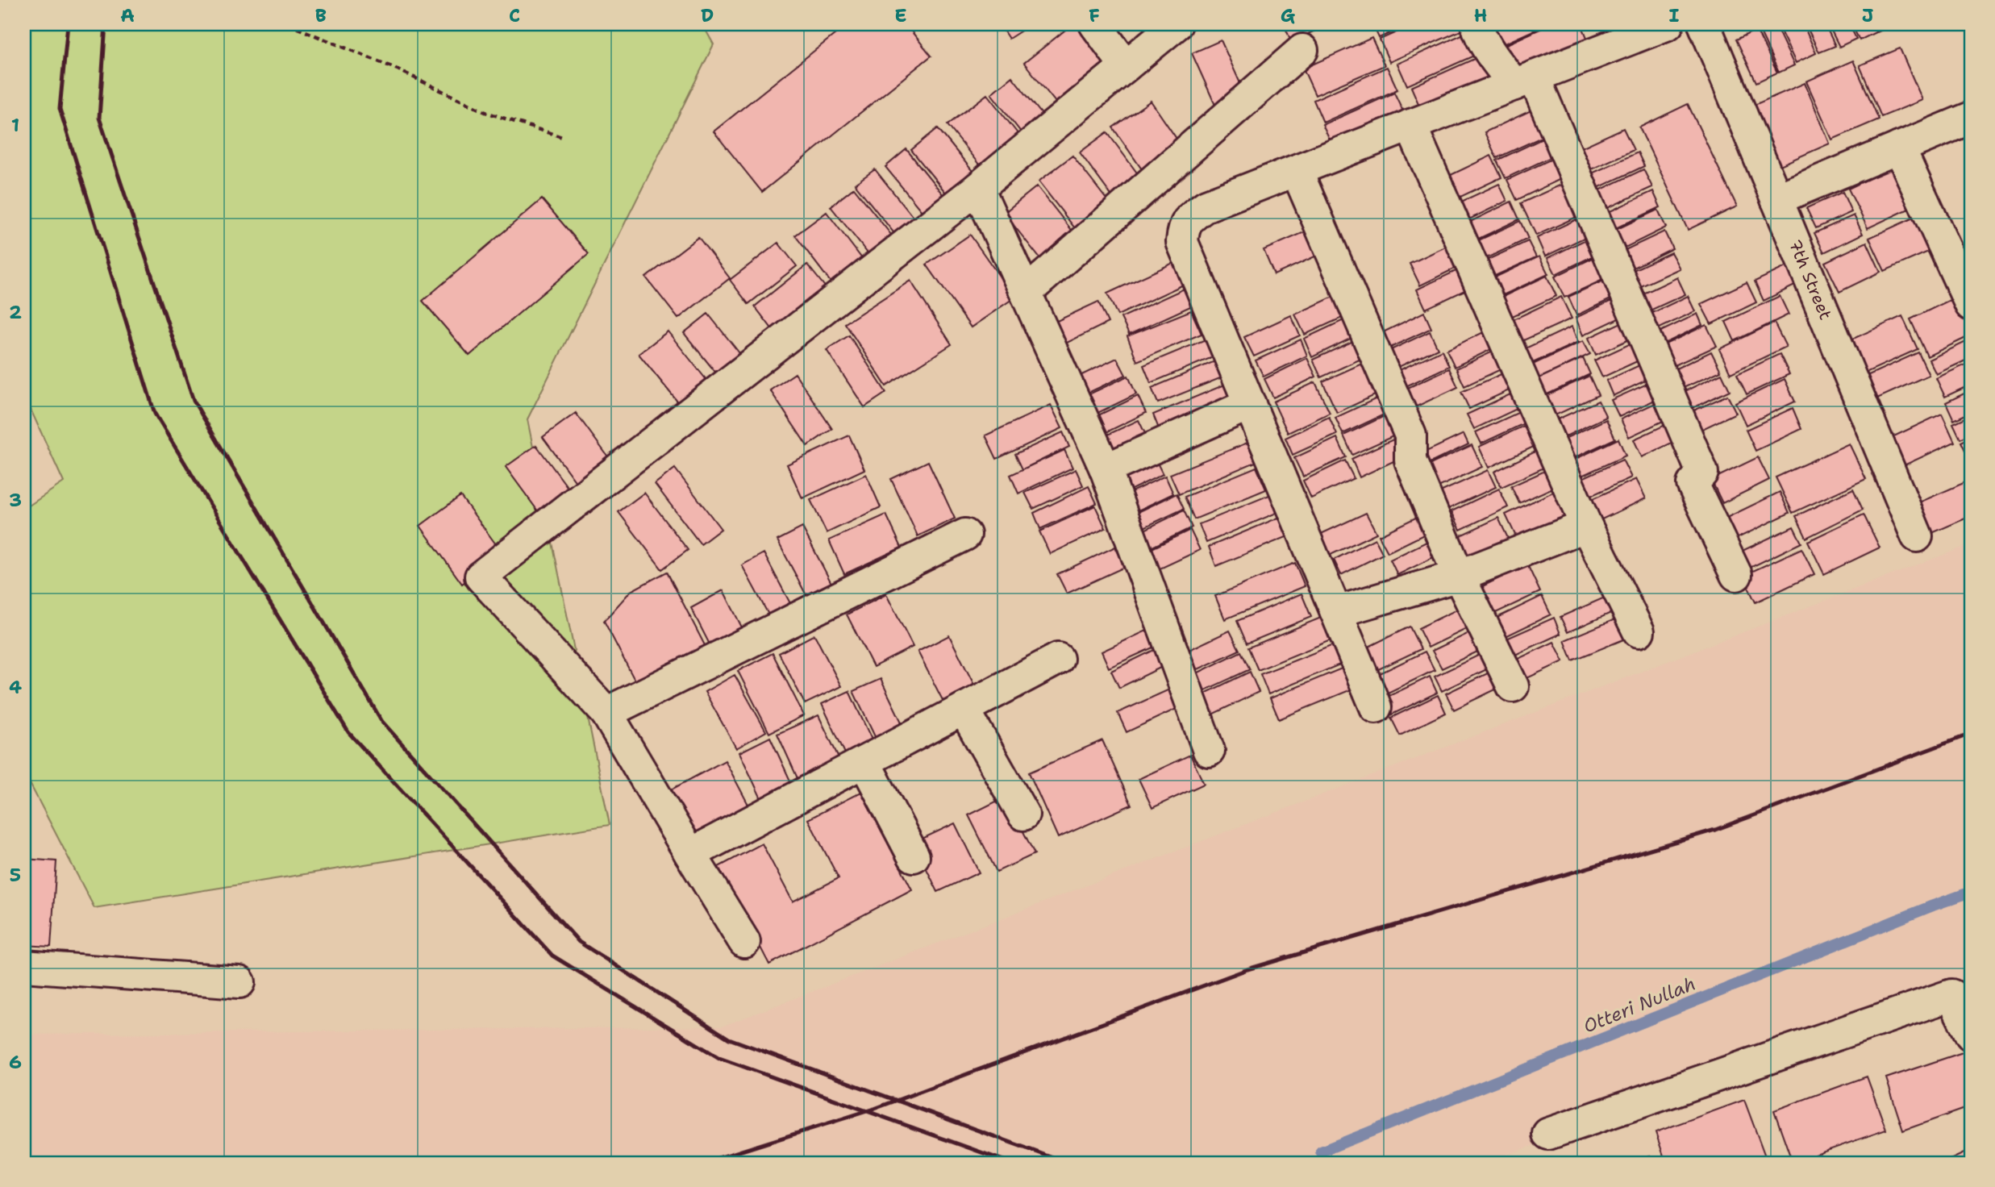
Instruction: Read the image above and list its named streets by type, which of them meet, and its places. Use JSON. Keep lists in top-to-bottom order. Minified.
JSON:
{"streets":{"street":["7th Street"]},"water":["Otteri Nullah"],"grid":{"columns":["A","B","C","D","E","F","G","H","I","J"],"rows":["1","2","3","4","5","6"]}}
